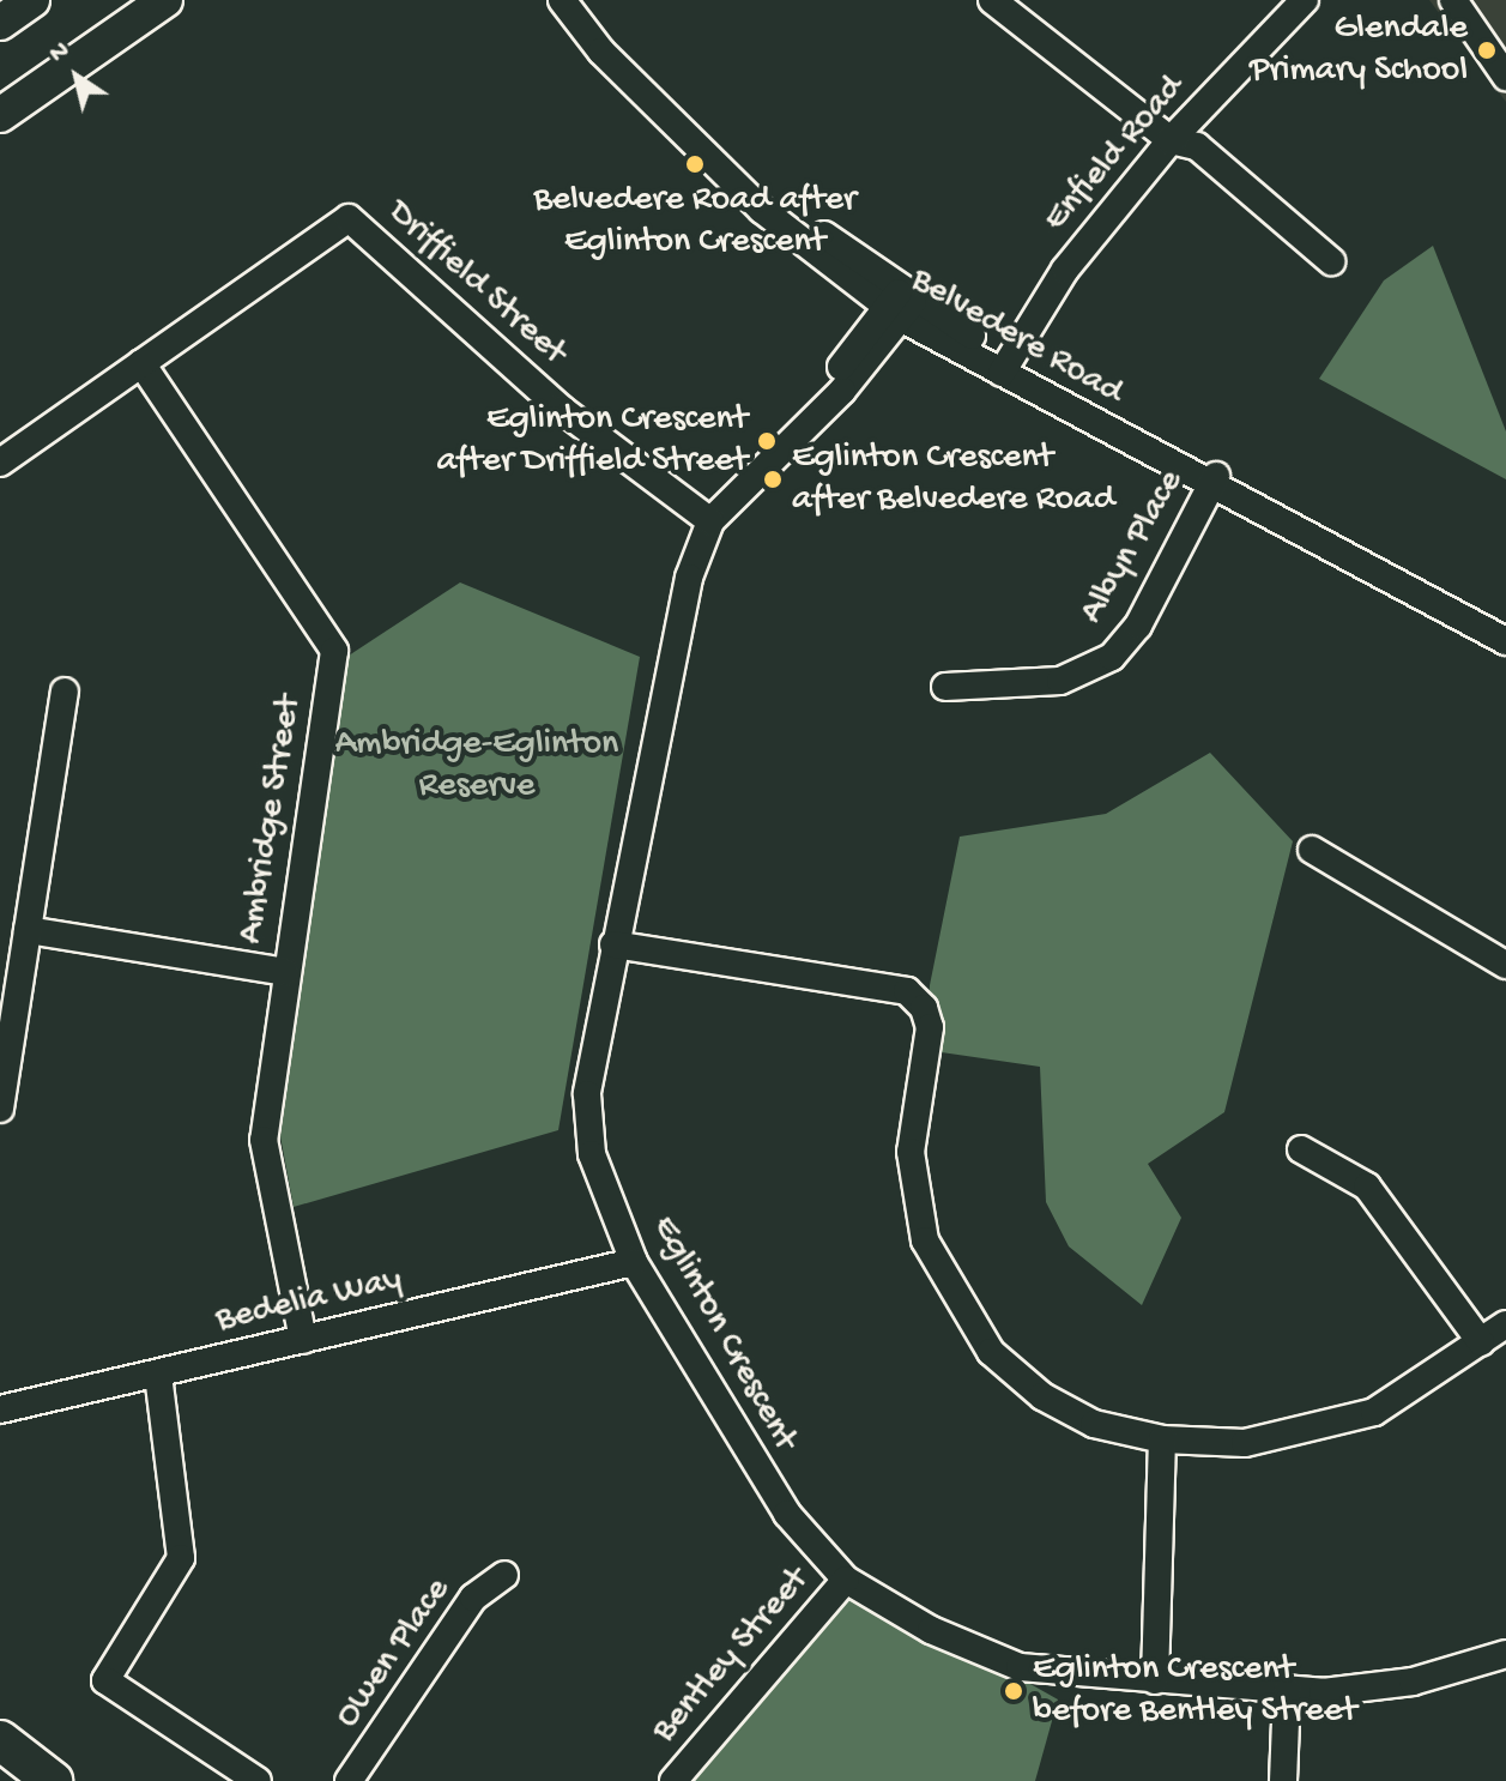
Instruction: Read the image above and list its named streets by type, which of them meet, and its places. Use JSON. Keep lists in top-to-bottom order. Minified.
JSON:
{"streets":{"street":["Enfield Road","Driffield Street","Belvedere Road","Albyn Place","Ambridge Street","Bedelia Way","Eglinton Crescent","Owen Place","Bentley Street"]},"crossings":[["Enfield Road","Belvedere Road"],["Driffield Street","Ambridge Street"],["Driffield Street","Eglinton Crescent"],["Belvedere Road","Albyn Place"],["Belvedere Road","Eglinton Crescent"],["Ambridge Street","Bedelia Way"],["Bedelia Way","Eglinton Crescent"],["Eglinton Crescent","Bentley Street"]],"parks":["Ambridge-Eglinton Reserve"],"places":["Glendale Primary School","Belvedere Road after Eglinton Crescent","Eglinton Crescent after Driffield Street","Eglinton Crescent after Belvedere Road","Eglinton Crescent before Bentley Street"],"north":"top left"}
